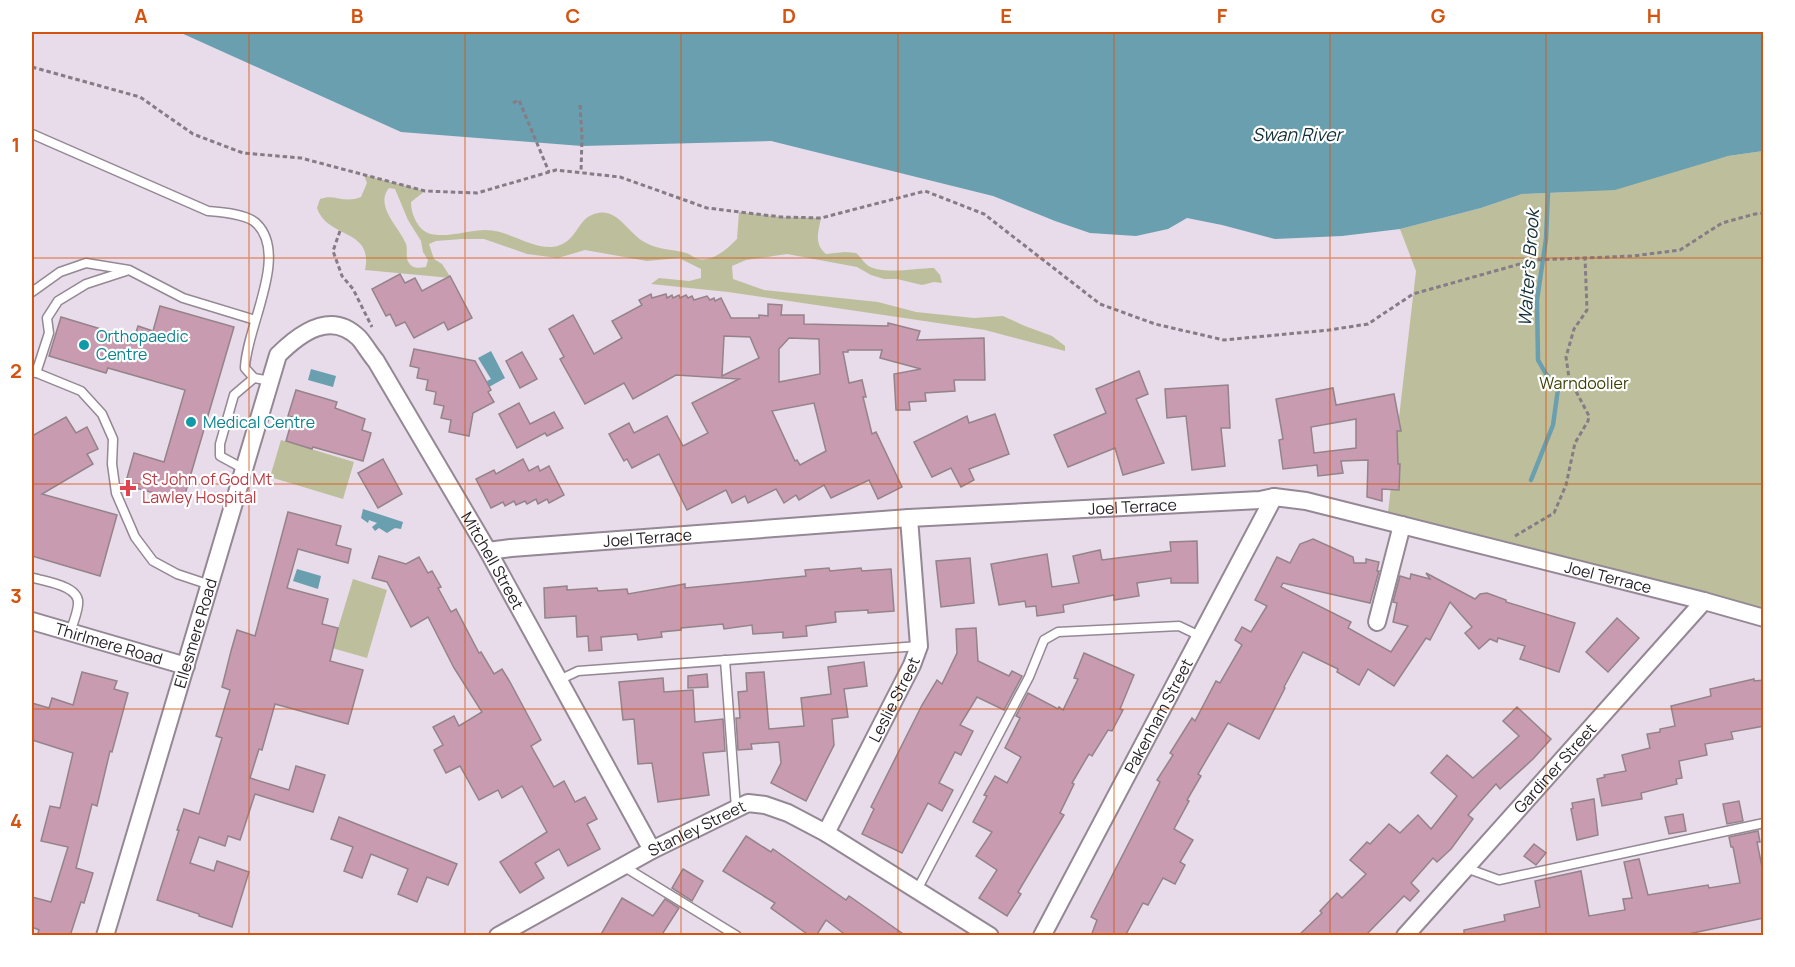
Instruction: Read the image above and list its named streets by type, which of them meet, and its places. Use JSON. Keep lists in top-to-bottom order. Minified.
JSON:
{"streets":{"street":["Joel Terrace","Mitchell Street","Ellesmere Road","Thirlmere Road","Leslie Street","Pakenham Street","Gardiner Street","Stanley Street"]},"crossings":[["Joel Terrace","Mitchell Street"],["Joel Terrace","Leslie Street"],["Joel Terrace","Pakenham Street"],["Joel Terrace","Gardiner Street"],["Mitchell Street","Ellesmere Road"],["Mitchell Street","Stanley Street"],["Ellesmere Road","Thirlmere Road"],["Leslie Street","Stanley Street"]],"water":["Swan River","Walter's Brook"],"parks":["Warndoolier"],"places":{"other":["Orthopaedic Centre","Medical Centre"],"health":["St John of God Mt Lawley Hospital"]},"grid":{"columns":["A","B","C","D","E","F","G","H"],"rows":["1","2","3","4"]}}
